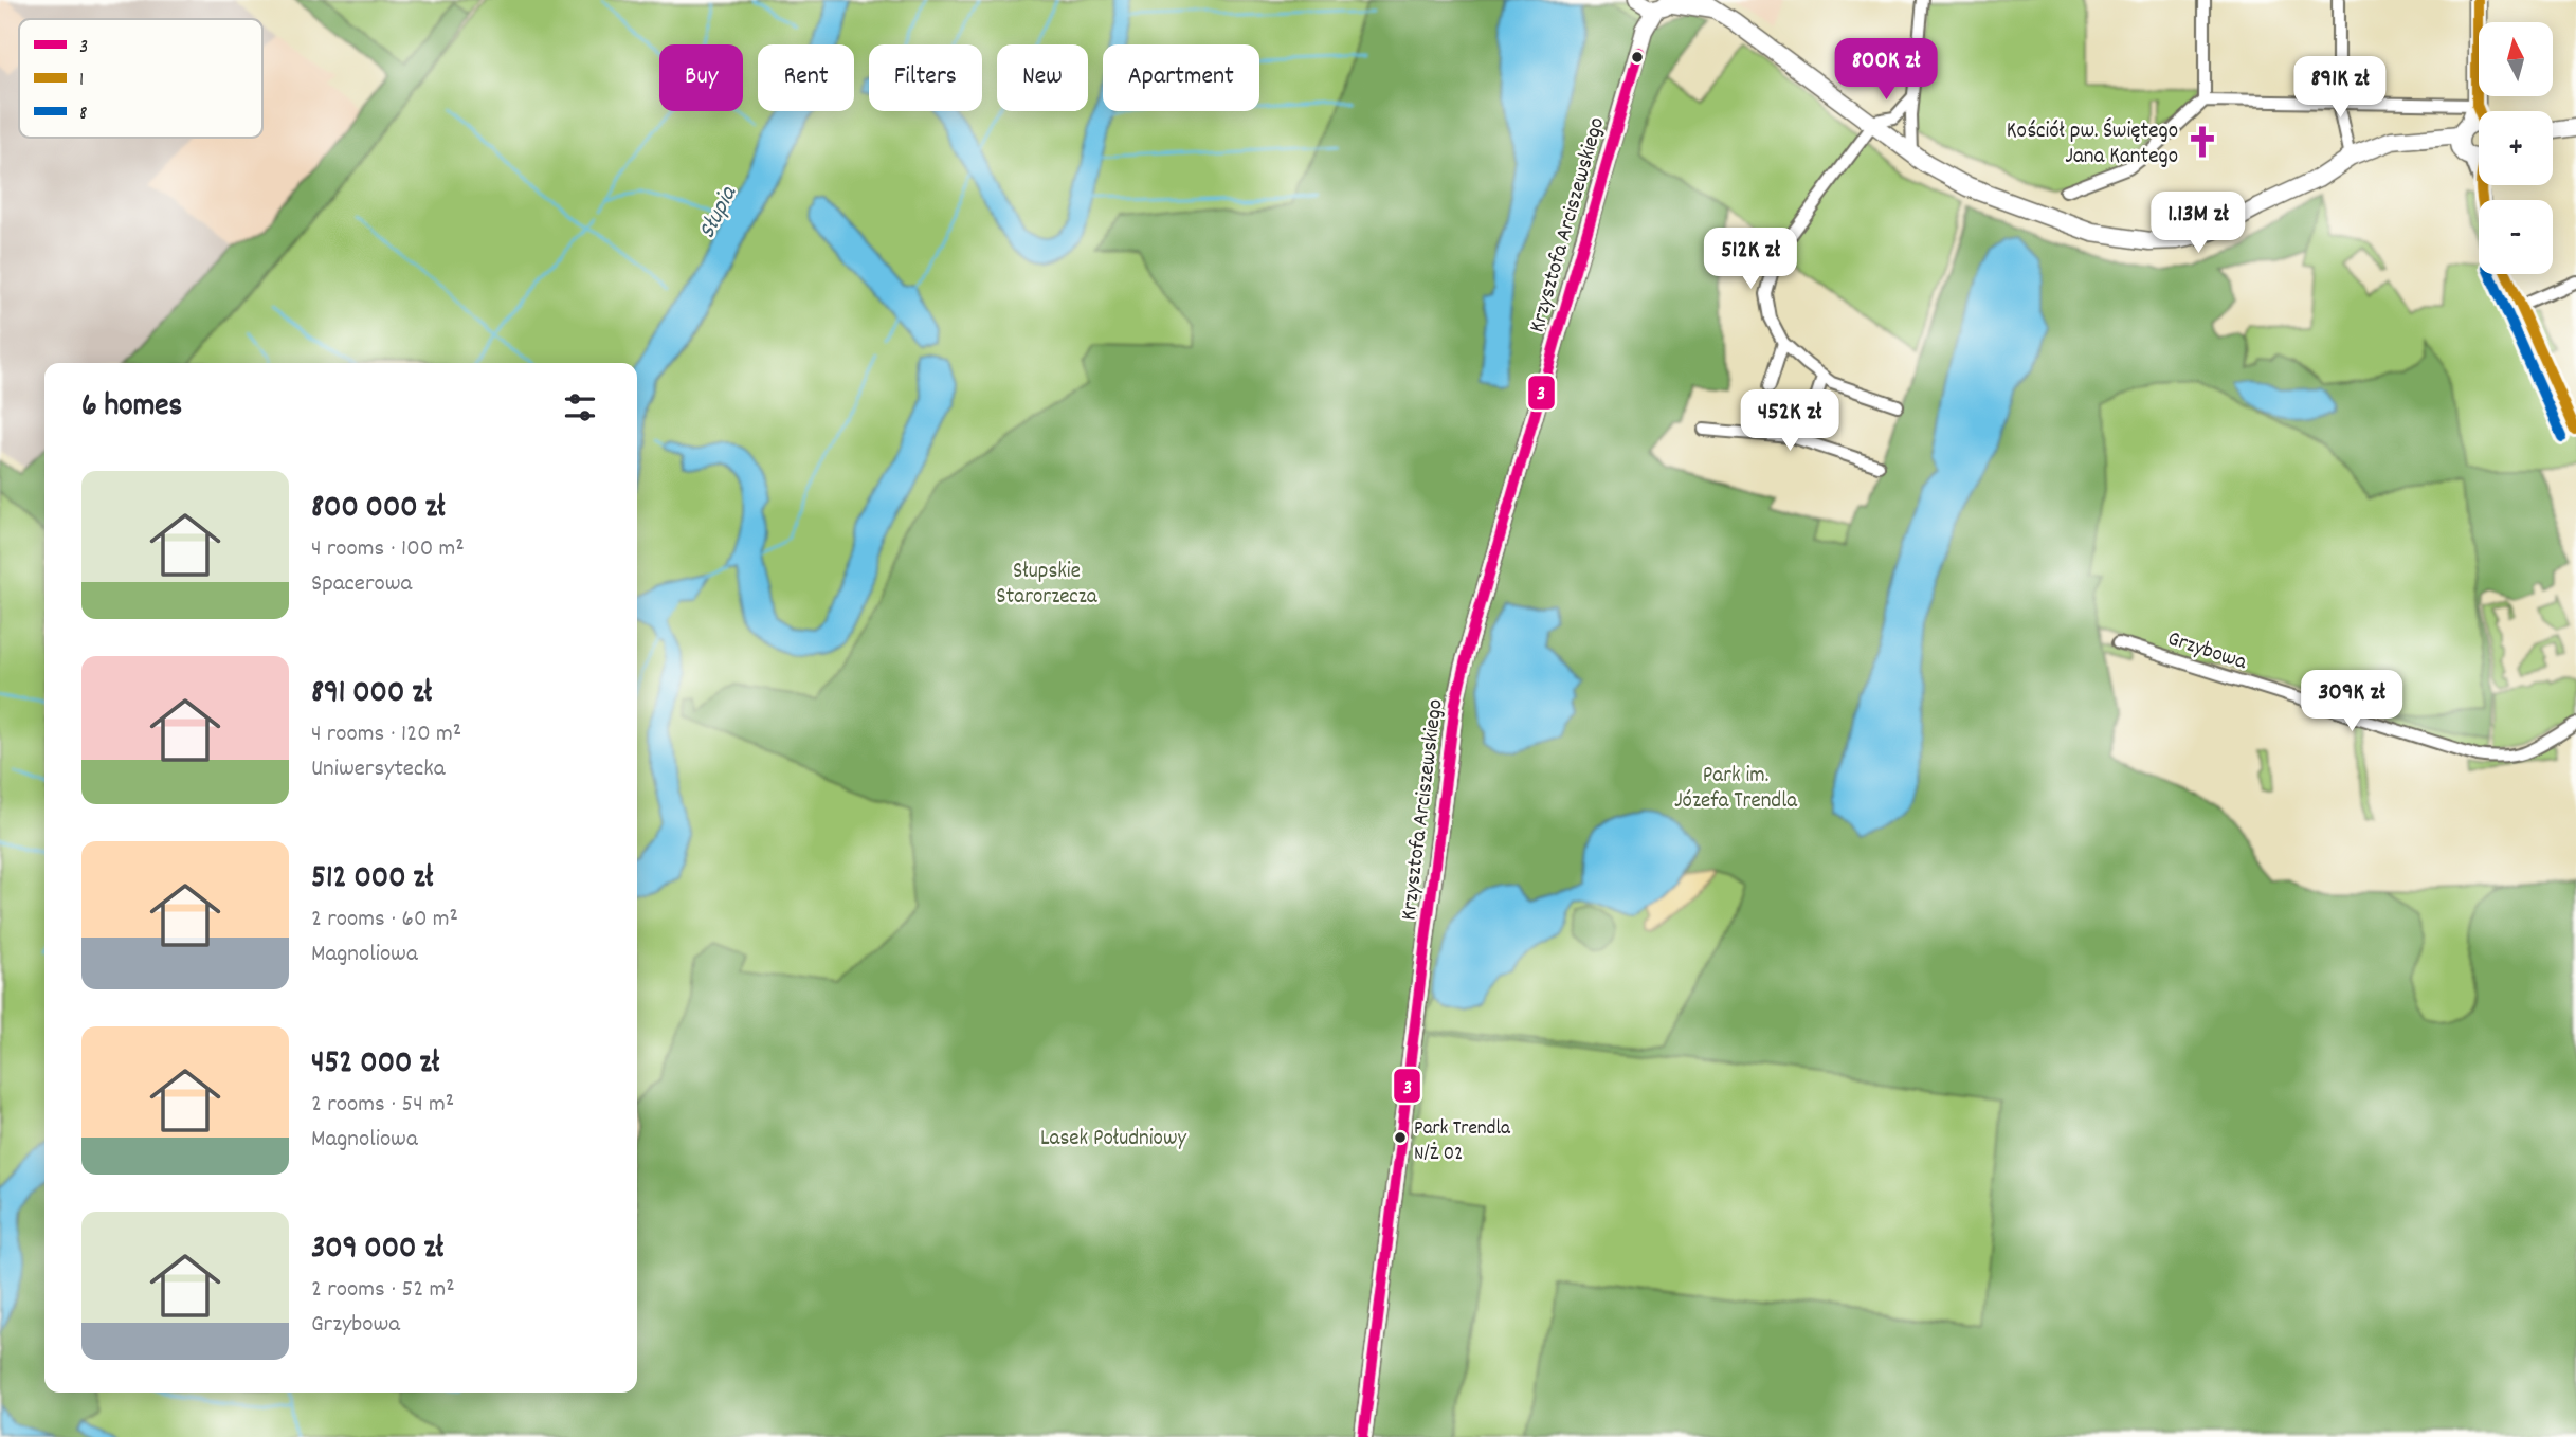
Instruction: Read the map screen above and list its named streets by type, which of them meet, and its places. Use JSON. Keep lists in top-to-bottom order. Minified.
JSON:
{"streets":{"street":["Krzysztofa Arciszewskiego","Grzybowa"]},"water":["Słupia"],"parks":["Słupskie Starorzecza","Park im. Józefa Trendla","Lasek Południowy"],"places":{"church":["Kościół pw. Świętego Jana Kantego"],"other":["Park Trendla N/Ż 02"]},"lines":["transit line 1","transit line 3","transit line 8"],"legend":["3","1","8"],"north":"top","page":{"map_buttons":["+","−"],"price":["800K zł","891K zł","1.13M zł","512K zł","452K zł","309K zł"],"chip":["Buy","Rent","Filters","New","Apartment"],"heading":"6 homes","list":[{"name":"800 000 zł","note":"4 rooms · 100 m² · Spacerowa"},{"name":"891 000 zł","note":"4 rooms · 120 m² · Uniwersytecka"},{"name":"512 000 zł","note":"2 rooms · 60 m² · Magnoliowa"},{"name":"452 000 zł","note":"2 rooms · 54 m² · Magnoliowa"},{"name":"309 000 zł","note":"2 rooms · 52 m² · Grzybowa"}]}}
